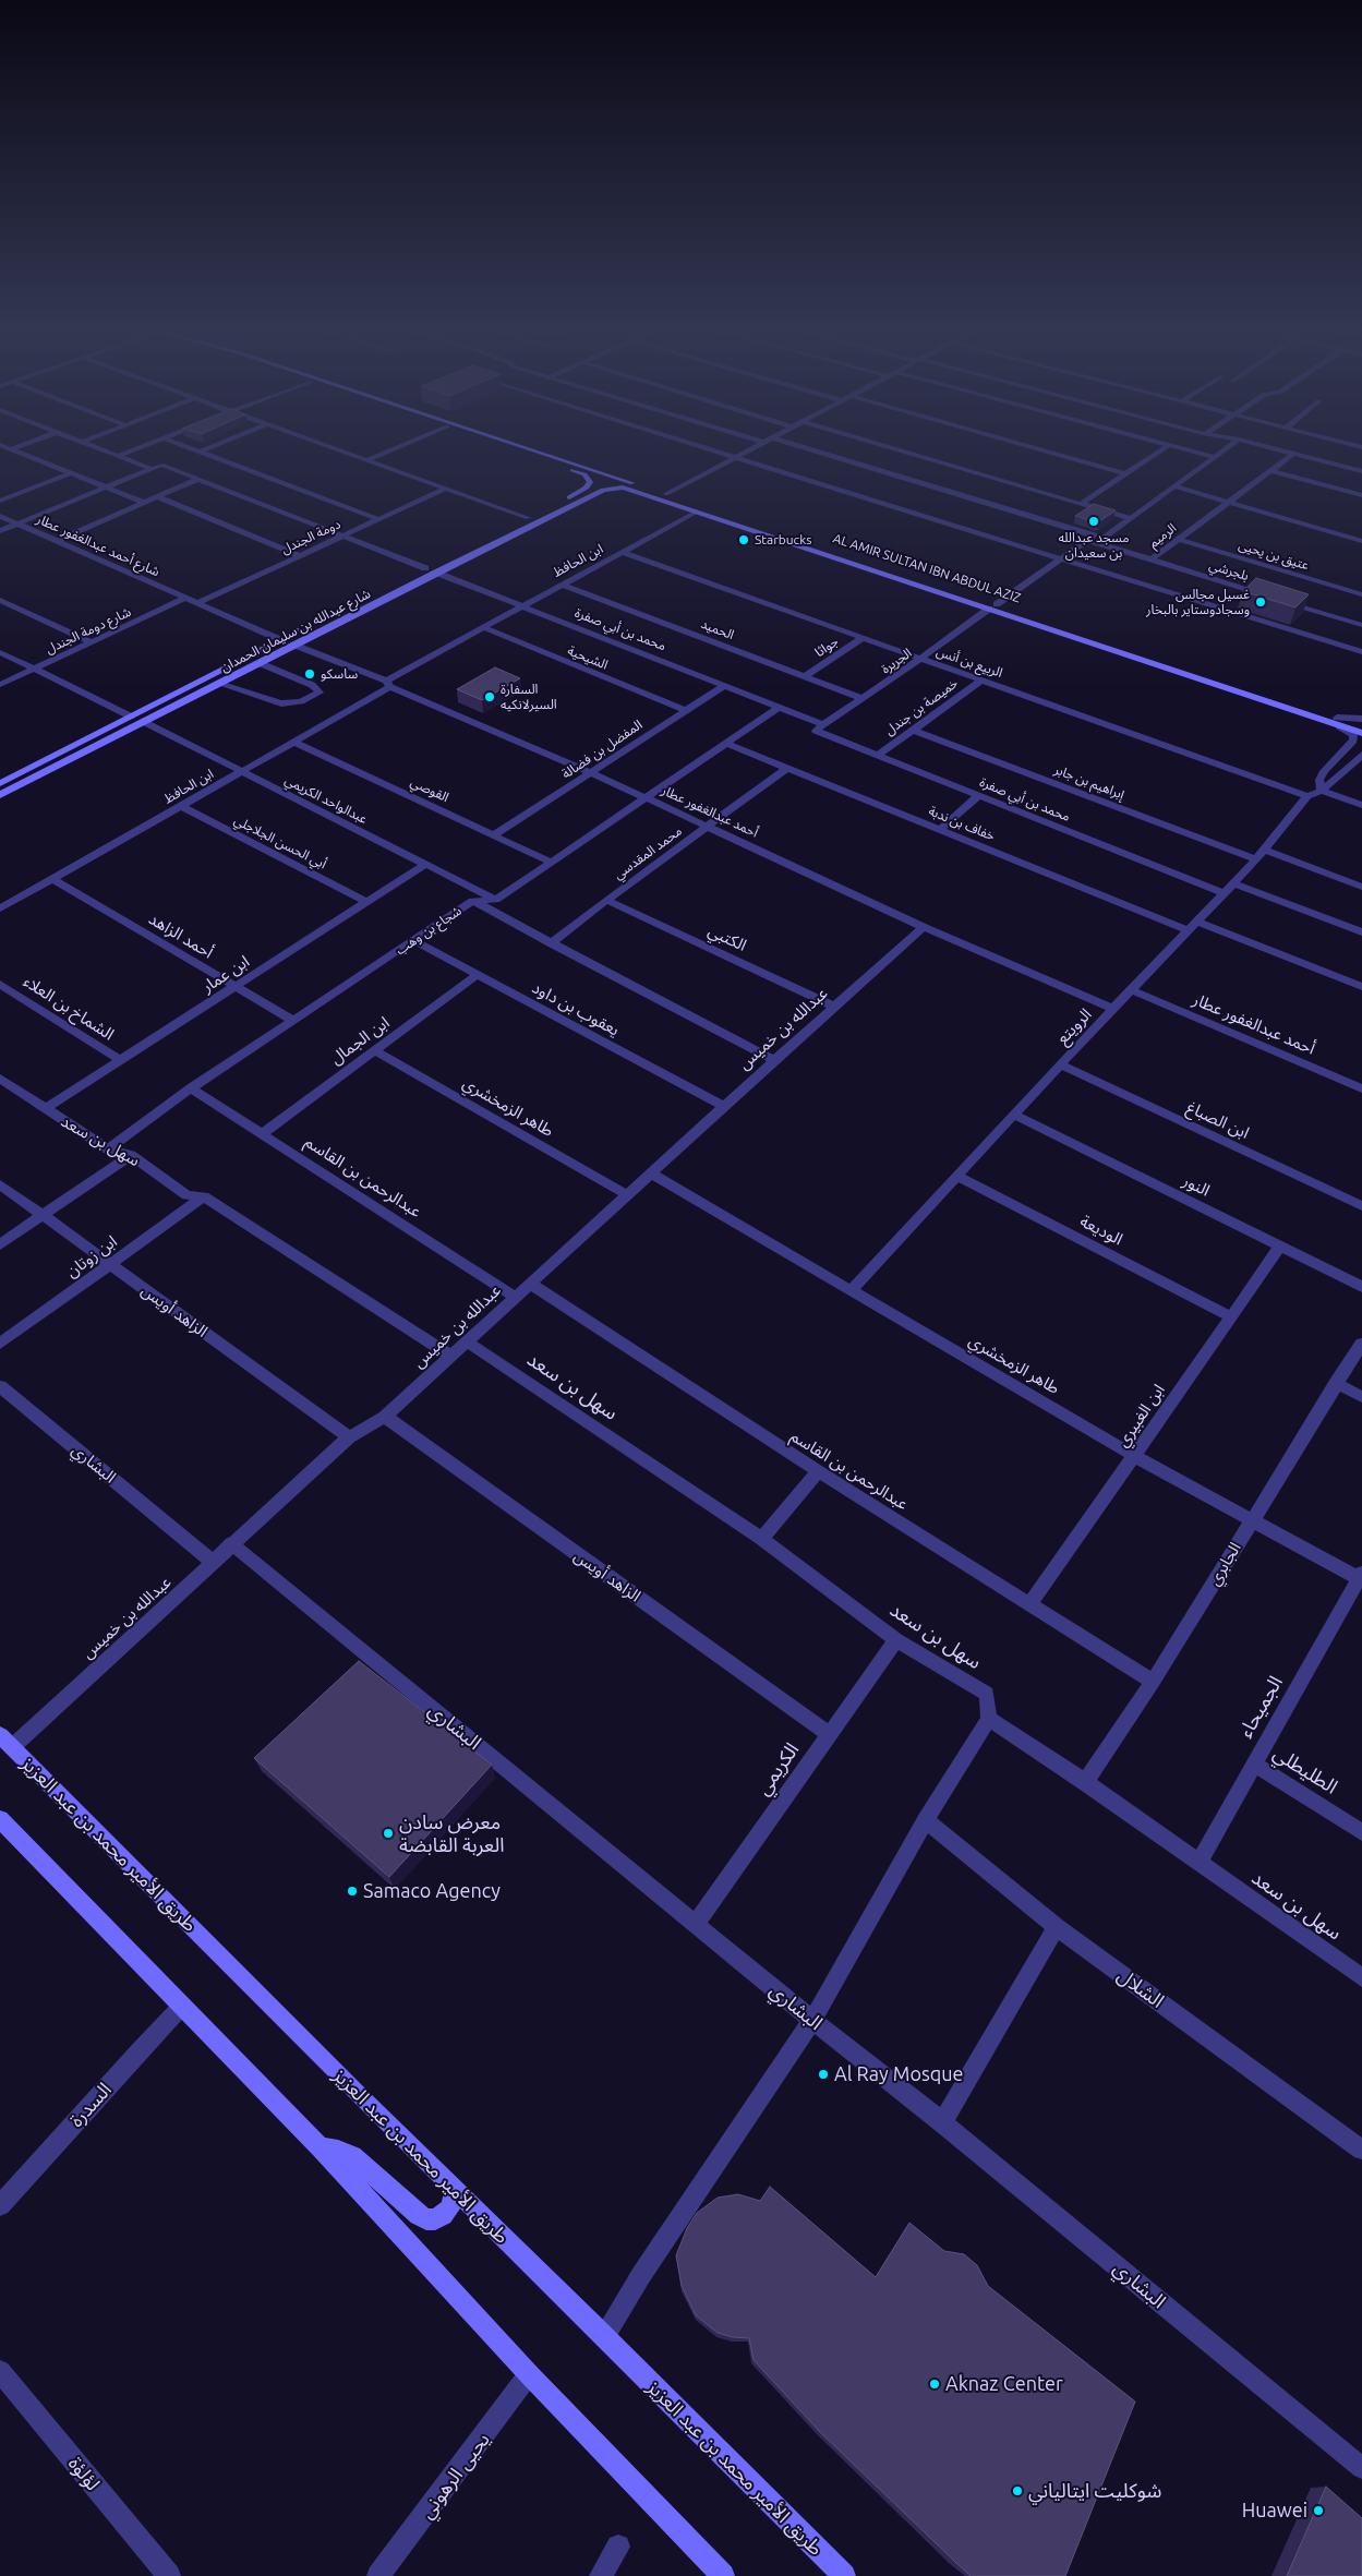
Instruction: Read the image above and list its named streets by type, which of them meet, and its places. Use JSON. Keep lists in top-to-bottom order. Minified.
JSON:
{"streets":{"street":["الرميم","دومة الجندل","شارع أحمد عبدالغفور عطار","عتيق بن يحيى","ابن الحافظ","AL AMIR SULTAN IBN ABDUL AZIZ","بلجرشي","محمد بن أبي صفرة","الحميد","شارع دومة الجندل","شارع عبدالله بن سليمان الحمدان","جواثا","الشيحية","الجريرة","الربيع بن أنس","خميصة بن جندل","المفضل بن فضالة","إبراهيم بن جابر","القوصي","عبدالواحد الكريمي","أحمد عبدالغفور عطار","خفاف بن ندبة","أبي الحسن الجلاجلي","محمد المقدسي","شجاع بن وهب","أحمد الزاهد","الكتبي","ابن عمار","الشماخ بن العلاء","يعقوب بن داود","الرويتع","عبدالله بن خميس","ابن الجمال","طاهر الزمخشري","ابن الصباغ","سهل بن سعد","عبدالرحمن بن القاسم","النور","الوديعة","ابن زوتان","الزاهد أويس","ابن الغبيري","البشاري","الجابري","الجميحاء","الكريمي","الطليطلي","طريق الأمير محمد بن عبد العزيز","الشلال","السدرة","لؤلؤة","يحيى الرهوني"]},"crossings":[["الرميم","عتيق بن يحيى"],["الرميم","بلجرشي"],["شارع أحمد عبدالغفور عطار","شارع دومة الجندل"],["ابن الحافظ","AL AMIR SULTAN IBN ABDUL AZIZ"],["ابن الحافظ","محمد بن أبي صفرة"],["ابن الحافظ","الحميد"],["ابن الحافظ","الشيحية"],["ابن الحافظ","الربيع بن أنس"],["ابن الحافظ","القوصي"],["ابن الحافظ","عبدالواحد الكريمي"],["ابن الحافظ","أحمد عبدالغفور عطار"],["ابن الحافظ","أبي الحسن الجلاجلي"],["ابن الحافظ","أحمد الزاهد"],["AL AMIR SULTAN IBN ABDUL AZIZ","شارع عبدالله بن سليمان الحمدان"],["AL AMIR SULTAN IBN ABDUL AZIZ","الجريرة"],["بلجرشي","الجريرة"],["محمد بن أبي صفرة","شارع عبدالله بن سليمان الحمدان"],["محمد بن أبي صفرة","الجريرة"],["محمد بن أبي صفرة","خميصة بن جندل"],["محمد بن أبي صفرة","المفضل بن فضالة"],["محمد بن أبي صفرة","الرويتع"],["الحميد","جواثا"],["الحميد","الجريرة"],["شارع عبدالله بن سليمان الحمدان","عبدالواحد الكريمي"],["شارع عبدالله بن سليمان الحمدان","أحمد عبدالغفور عطار"],["جواثا","الربيع بن أنس"],["الشيحية","المفضل بن فضالة"],["الجريرة","الربيع بن أنس"],["الربيع بن أنس","خميصة بن جندل"],["الربيع بن أنس","الرويتع"],["خميصة بن جندل","إبراهيم بن جابر"],["المفضل بن فضالة","القوصي"],["المفضل بن فضالة","أحمد عبدالغفور عطار"],["إبراهيم بن جابر","الرويتع"],["عبدالواحد الكريمي","شجاع بن وهب"],["عبدالواحد الكريمي","ابن عمار"],["أحمد عبدالغفور عطار","محمد المقدسي"],["أحمد عبدالغفور عطار","الرويتع"],["أحمد عبدالغفور عطار","عبدالله بن خميس"],["خفاف بن ندبة","محمد المقدسي"],["خفاف بن ندبة","الرويتع"],["أبي الحسن الجلاجلي","ابن عمار"],["محمد المقدسي","الكتبي"],["شجاع بن وهب","أحمد الزاهد"],["شجاع بن وهب","يعقوب بن داود"],["شجاع بن وهب","سهل بن سعد"],["شجاع بن وهب","عبدالرحمن بن القاسم"],["أحمد الزاهد","ابن عمار"],["الكتبي","عبدالله بن خميس"],["ابن عمار","الشماخ بن العلاء"],["ابن عمار","سهل بن سعد"],["يعقوب بن داود","عبدالله بن خميس"],["يعقوب بن داود","ابن الجمال"],["الرويتع","طاهر الزمخشري"],["الرويتع","ابن الصباغ"],["الرويتع","النور"],["الرويتع","الوديعة"],["عبدالله بن خميس","طاهر الزمخشري"],["عبدالله بن خميس","سهل بن سعد"],["عبدالله بن خميس","عبدالرحمن بن القاسم"],["عبدالله بن خميس","الزاهد أويس"],["عبدالله بن خميس","البشاري"],["عبدالله بن خميس","طريق الأمير محمد بن عبد العزيز"],["ابن الجمال","طاهر الزمخشري"],["ابن الجمال","عبدالرحمن بن القاسم"],["طاهر الزمخشري","ابن الغبيري"],["طاهر الزمخشري","الجابري"],["طاهر الزمخشري","الجميحاء"],["سهل بن سعد","ابن زوتان"],["سهل بن سعد","الجابري"],["سهل بن سعد","الجميحاء"],["سهل بن سعد","الكريمي"],["عبدالرحمن بن القاسم","ابن الغبيري"],["عبدالرحمن بن القاسم","الجابري"],["النور","ابن الغبيري"],["الوديعة","ابن الغبيري"],["ابن زوتان","الزاهد أويس"],["الزاهد أويس","الكريمي"],["البشاري","الكريمي"],["الجميحاء","الطليطلي"]],"places":["مسجد عبدالله بن سعيدان","Starbucks","غسيل مجالس وسجادوستاير بالبخار","ساسكو","السفارة السيرلانكيه","معرض سادن العربة القابضة","Samaco Agency","Al Ray Mosque","Aknaz Center","شوكليت ايتالياني","Huawei"]}
